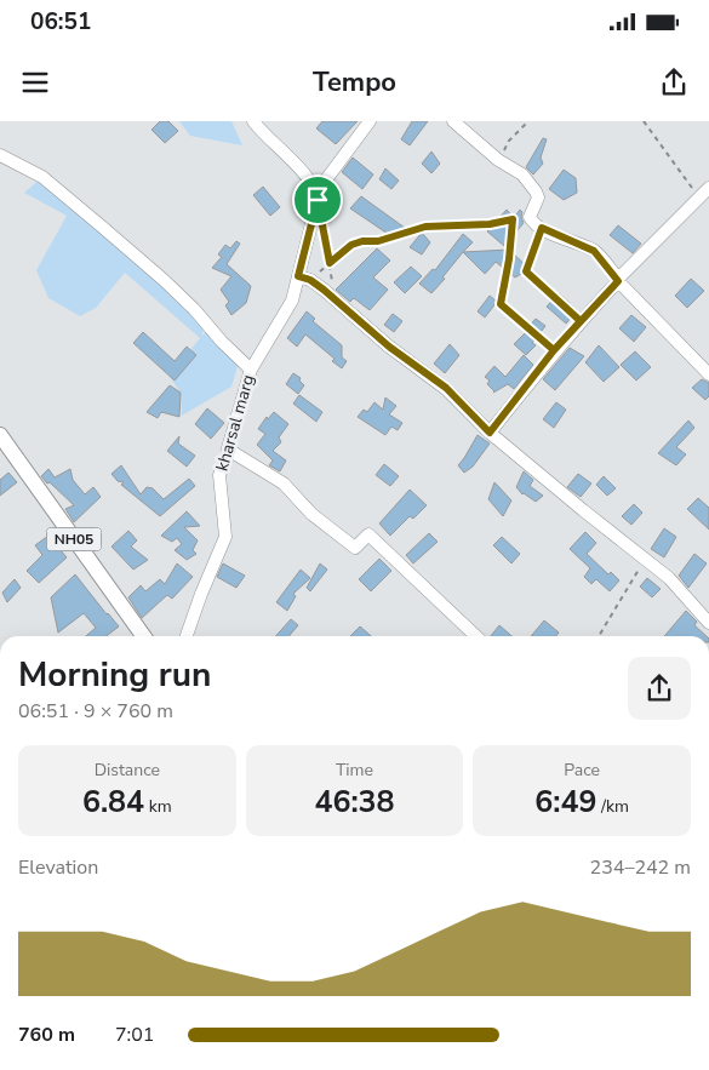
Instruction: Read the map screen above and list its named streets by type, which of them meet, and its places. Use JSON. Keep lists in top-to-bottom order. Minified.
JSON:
{"streets":{"main road":["NH05"],"street":["kharsal marg"]},"page":{"status":"06:51","header":"Tempo","heading":["Morning run","06:51 · 9 × 760 m"],"stats":[["Distance","6.84 km"],["Time","46:38"],["Pace","6:49 /km"]],"chart":["Elevation","234–242 m"],"list":[{"name":"760 m","note":"7:01"}]}}
